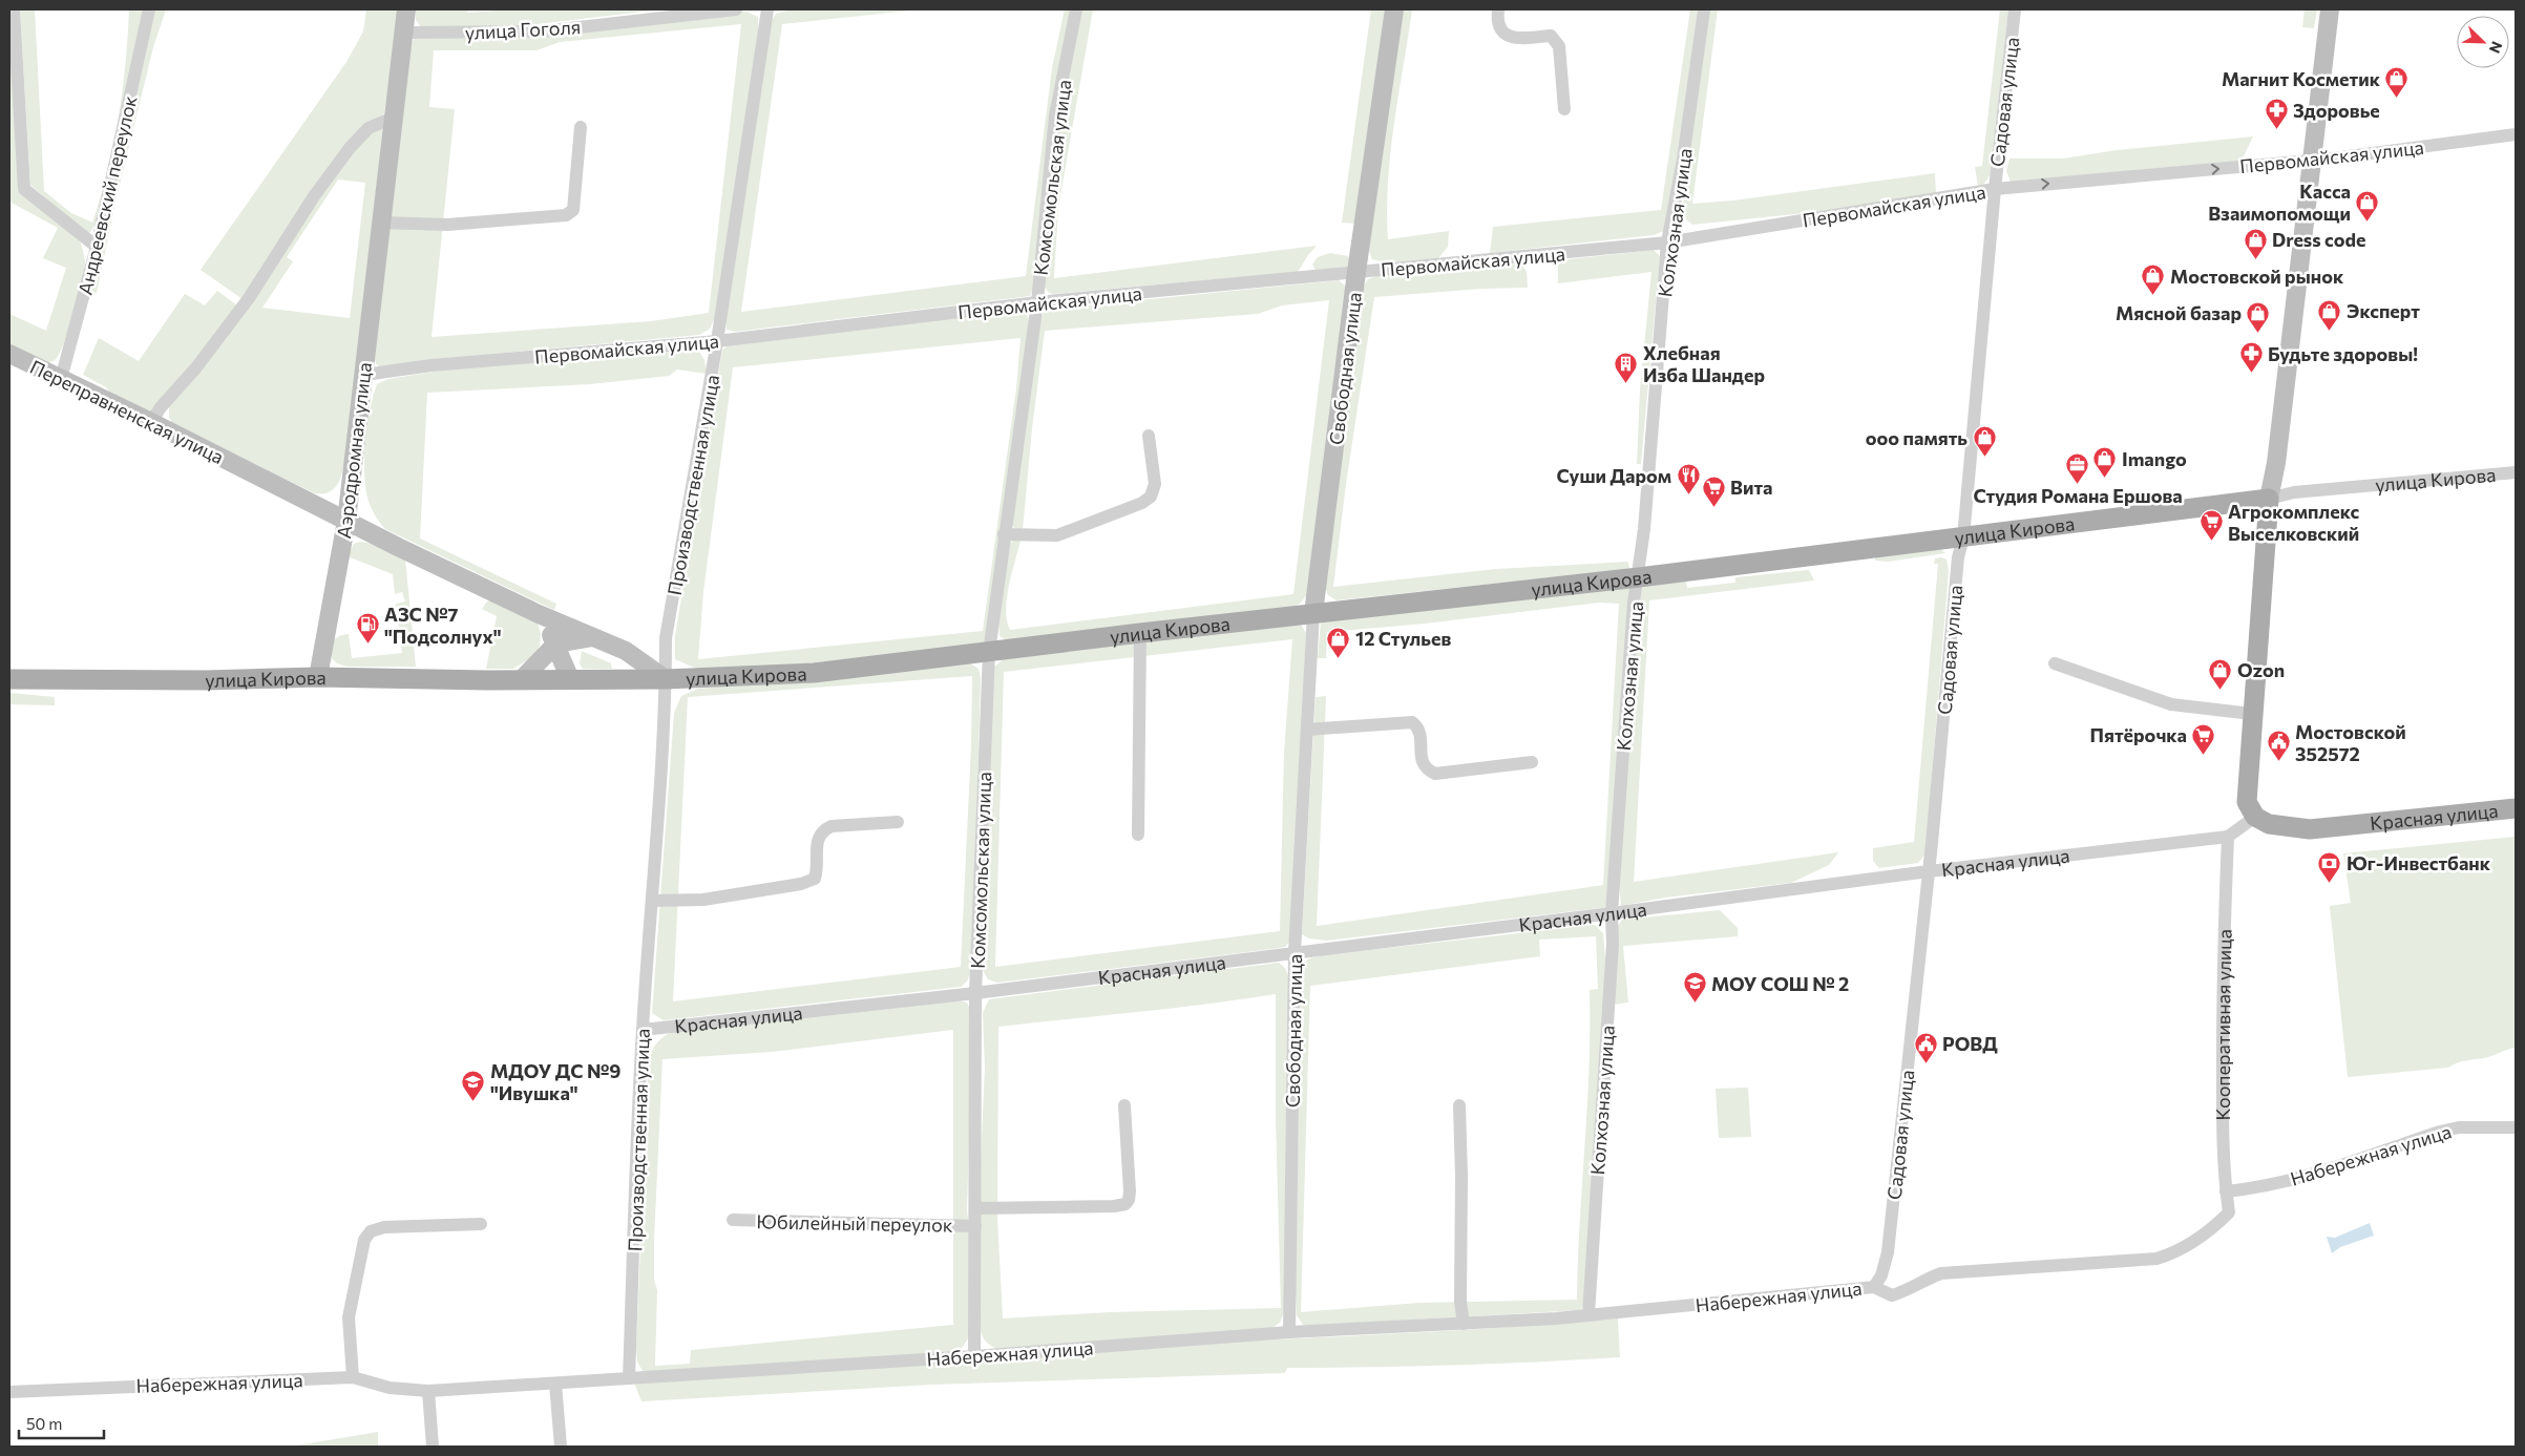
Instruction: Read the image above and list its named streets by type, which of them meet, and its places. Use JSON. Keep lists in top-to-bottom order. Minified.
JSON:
{"streets":{"main road":["улица Кирова","Красная улица"],"street":["улица Гоголя","Садовая улица","Первомайская улица","Комсомольская улица","Андреевский переулок","Колхозная улица","Свободная улица","Переправненская улица","Аэродромная улица","Производственная улица","Кооперативная улица","Набережная улица","Юбилейный переулок"]},"crossings":[["улица Гоголя","Аэродромная улица"],["Садовая улица","Первомайская улица"],["Садовая улица","улица Кирова"],["Садовая улица","Красная улица"],["Садовая улица","Набережная улица"],["Первомайская улица","Комсомольская улица"],["Первомайская улица","Колхозная улица"],["Первомайская улица","Свободная улица"],["Первомайская улица","Аэродромная улица"],["Первомайская улица","Производственная улица"],["Комсомольская улица","улица Кирова"],["Комсомольская улица","Красная улица"],["Комсомольская улица","Набережная улица"],["Комсомольская улица","Юбилейный переулок"],["Андреевский переулок","Переправненская улица"],["Колхозная улица","улица Кирова"],["Колхозная улица","Красная улица"],["Колхозная улица","Набережная улица"],["Свободная улица","улица Кирова"],["Свободная улица","Красная улица"],["Свободная улица","Набережная улица"],["Переправненская улица","улица Кирова"],["Аэродромная улица","улица Кирова"],["улица Кирова","Производственная улица"],["Производственная улица","Красная улица"],["Производственная улица","Набережная улица"],["Красная улица","Кооперативная улица"],["Кооперативная улица","Набережная улица"]],"places":{"shop":["Магнит Косметик","Касса Взаимопомощи","Dress code","Мостовской рынок","Эксперт","Мясной базар","ооо память","Imango","12 Стульев","Ozon"],"pharmacy":["Здоровье","Будьте здоровы!"],"building":["Хлебная Изба Шандер"],"office":["Студия Романа Ершова"],"restaurant":["Суши Даром"],"supermarket":["Вита","Агрокомплекс Выселковский","Пятёрочка"],"fuel station":["АЗС №7 \"Подсолнух\""],"public building":["Мостовской 352572","РОВД"],"bank":["Юг-Инвестбанк"],"school or university":["МОУ СОШ № 2","МДОУ ДС №9 \"Ивушка\""]},"scale_bar":"50 m","north":"bottom right"}
